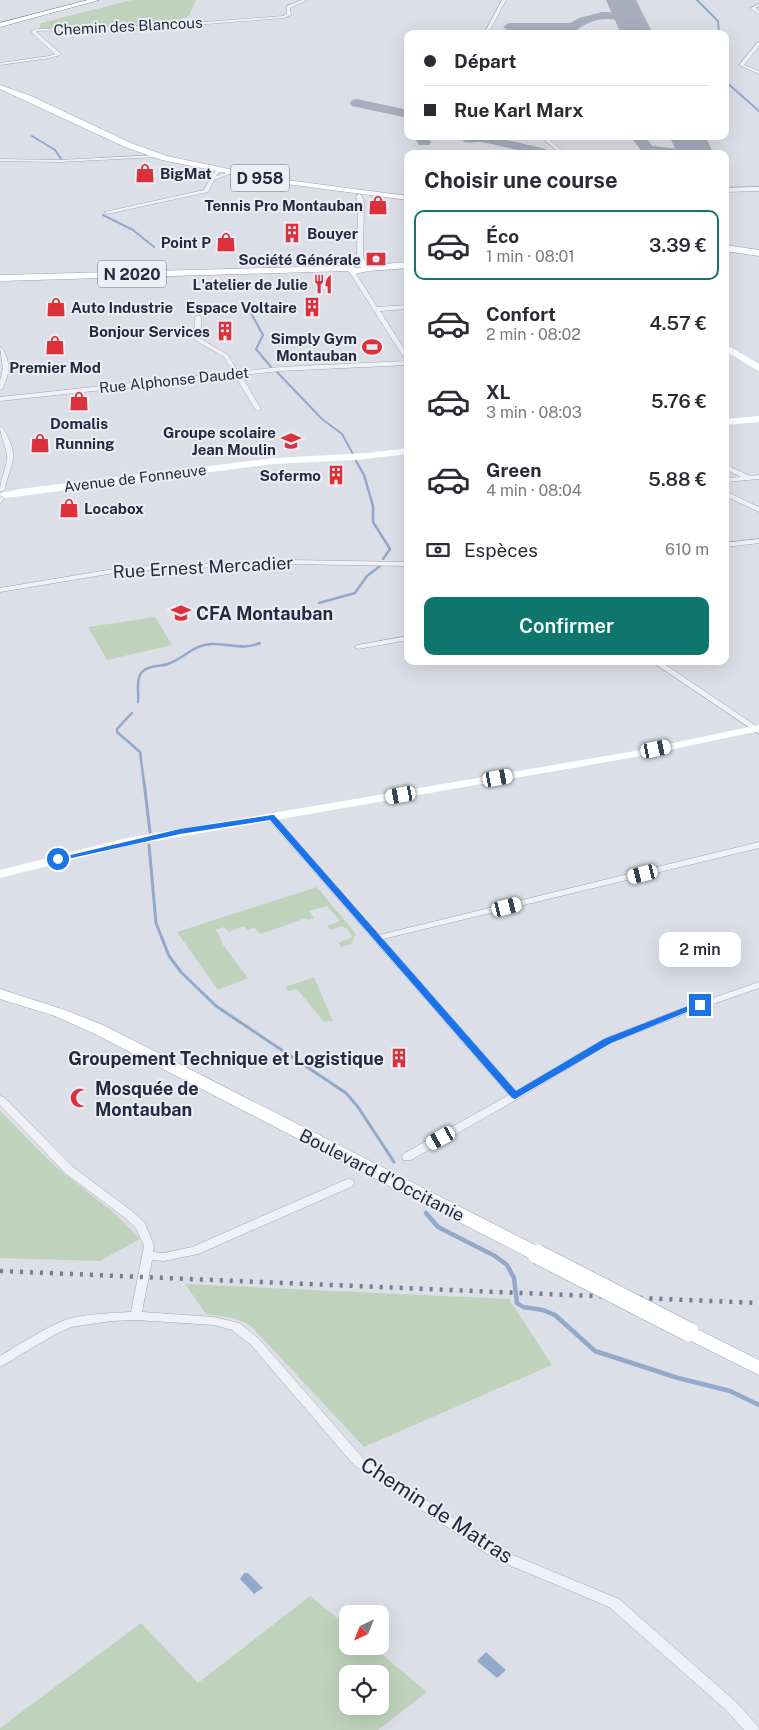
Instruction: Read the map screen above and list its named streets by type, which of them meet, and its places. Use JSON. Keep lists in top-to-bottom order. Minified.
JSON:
{"streets":{"main road":["D 958","N 2020","Boulevard d'Occitanie"],"street":["Chemin des Blancous","Rue Alphonse Daudet","Avenue de Fonneuve","Rue Ernest Mercadier","Chemin de Matras"]},"places":{"shop":["BigMat","Tennis Pro Montauban","Point P","Auto Industrie","Premier Mod","Domalis","Running","Locabox"],"building":["Bouyer","Espace Voltaire","Bonjour Services","Sofermo","Groupement Technique et Logistique"],"bank":["Société Générale"],"restaurant":["L'atelier de Julie"],"sports":["Simply Gym Montauban"],"school or university":["Groupe scolaire Jean Moulin","CFA Montauban"],"mosque":["Mosquée de Montauban"]},"north":"bottom left","page":{"banner":["Départ","Rue Karl Marx"],"heading":"Choisir une course","list":[{"name":"Éco","note":"1 min · 08:01","value":"3.39 €"},{"name":"Confort","note":"2 min · 08:02","value":"4.57 €"},{"name":"XL","note":"3 min · 08:03","value":"5.76 €"},{"name":"Green","note":"4 min · 08:04","value":"5.88 €"}],"pay":["Espèces","610 m"],"buttons":"Confirmer","bubble":"2 min"}}
